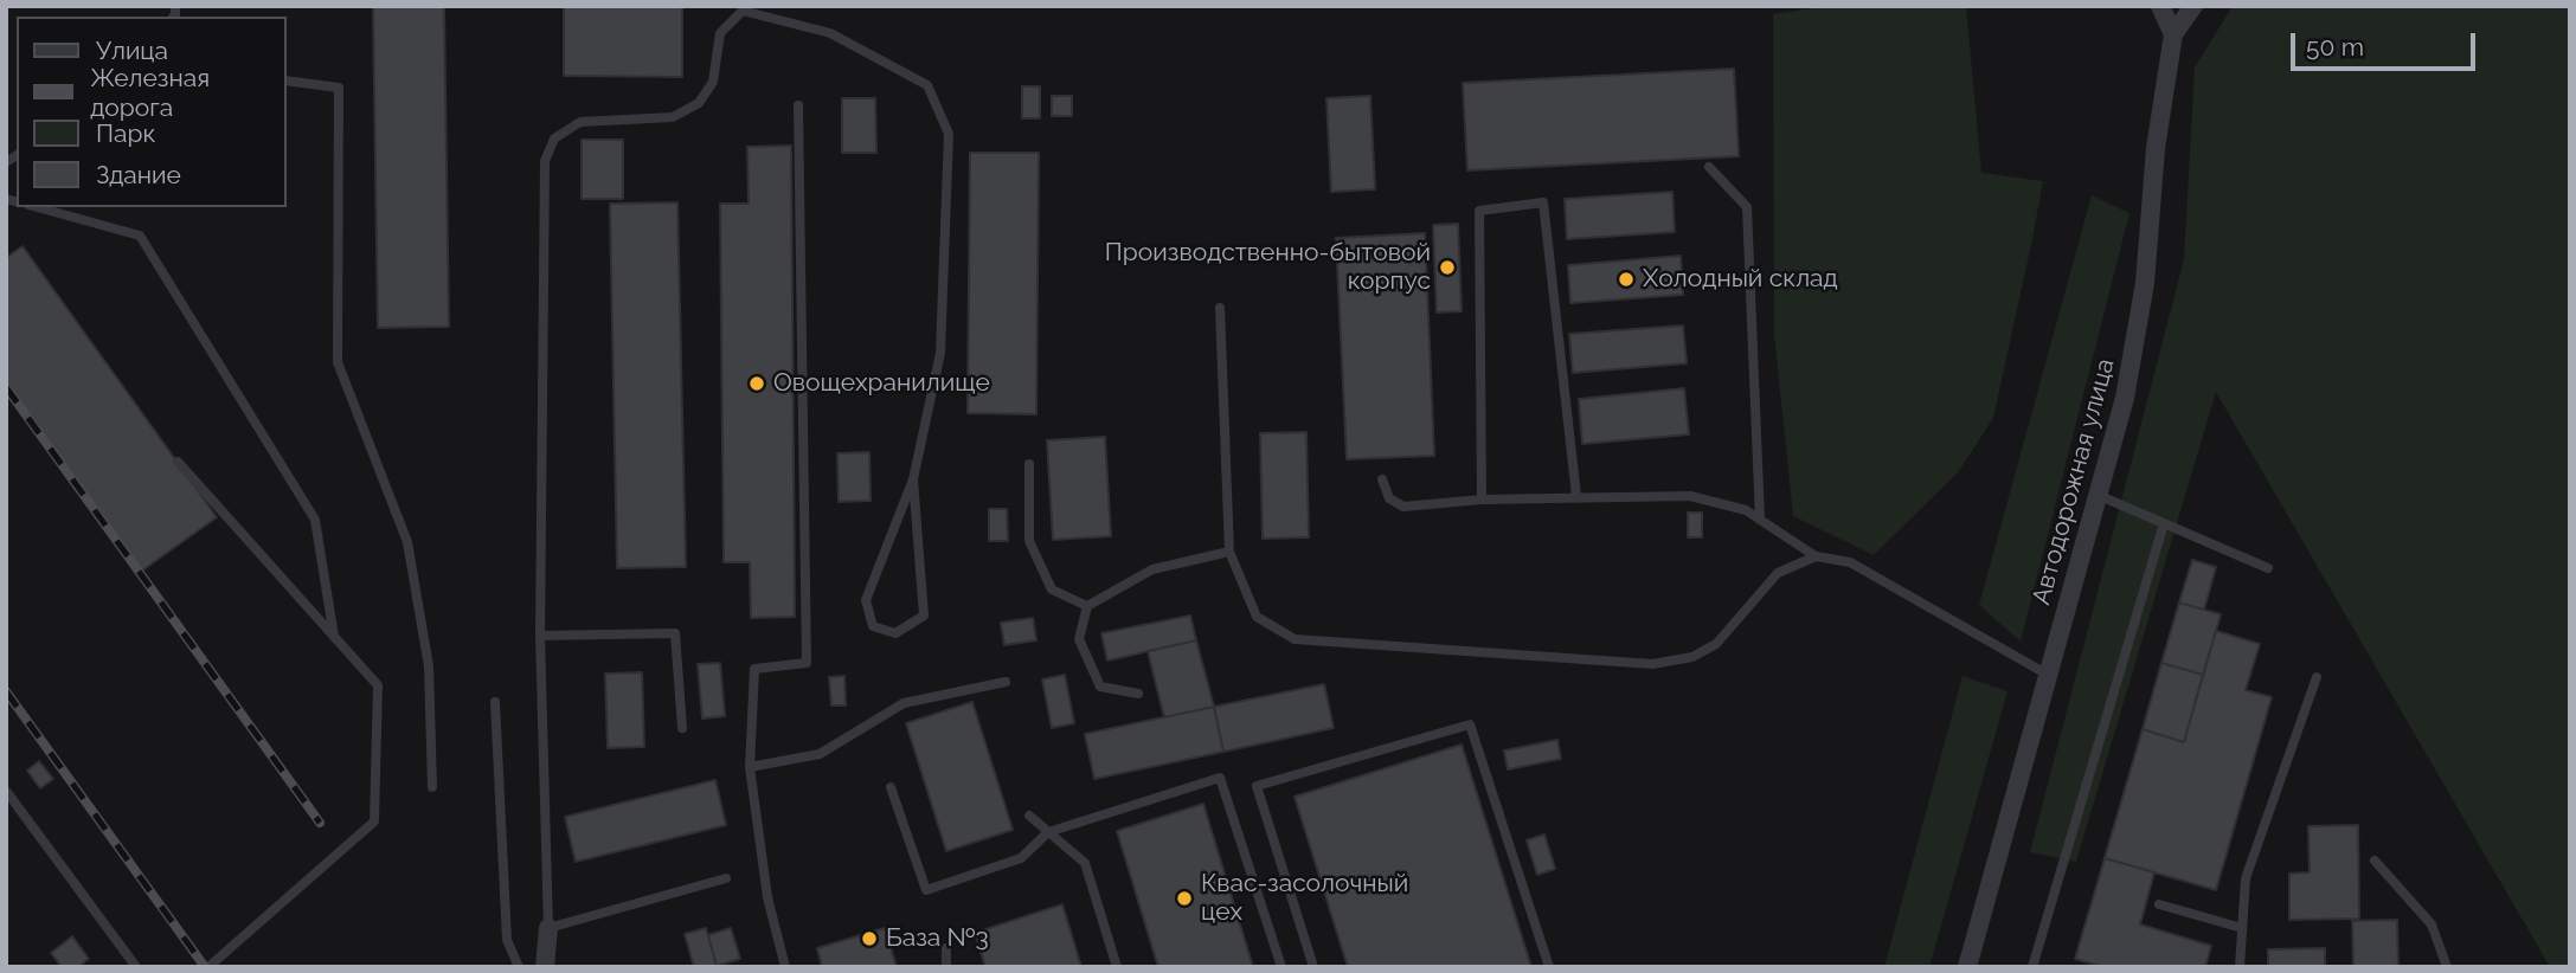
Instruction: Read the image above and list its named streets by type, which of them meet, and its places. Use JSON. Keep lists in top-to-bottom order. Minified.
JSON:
{"streets":{"street":["Автодорожная улица"]},"places":["Производственно-бытовой корпус","Холодный склад","Овощехранилище","Квас-засолочный цех","База №3"],"legend":["Улица","Железная дорога","Парк","Здание"],"scale_bar":"50 m"}
